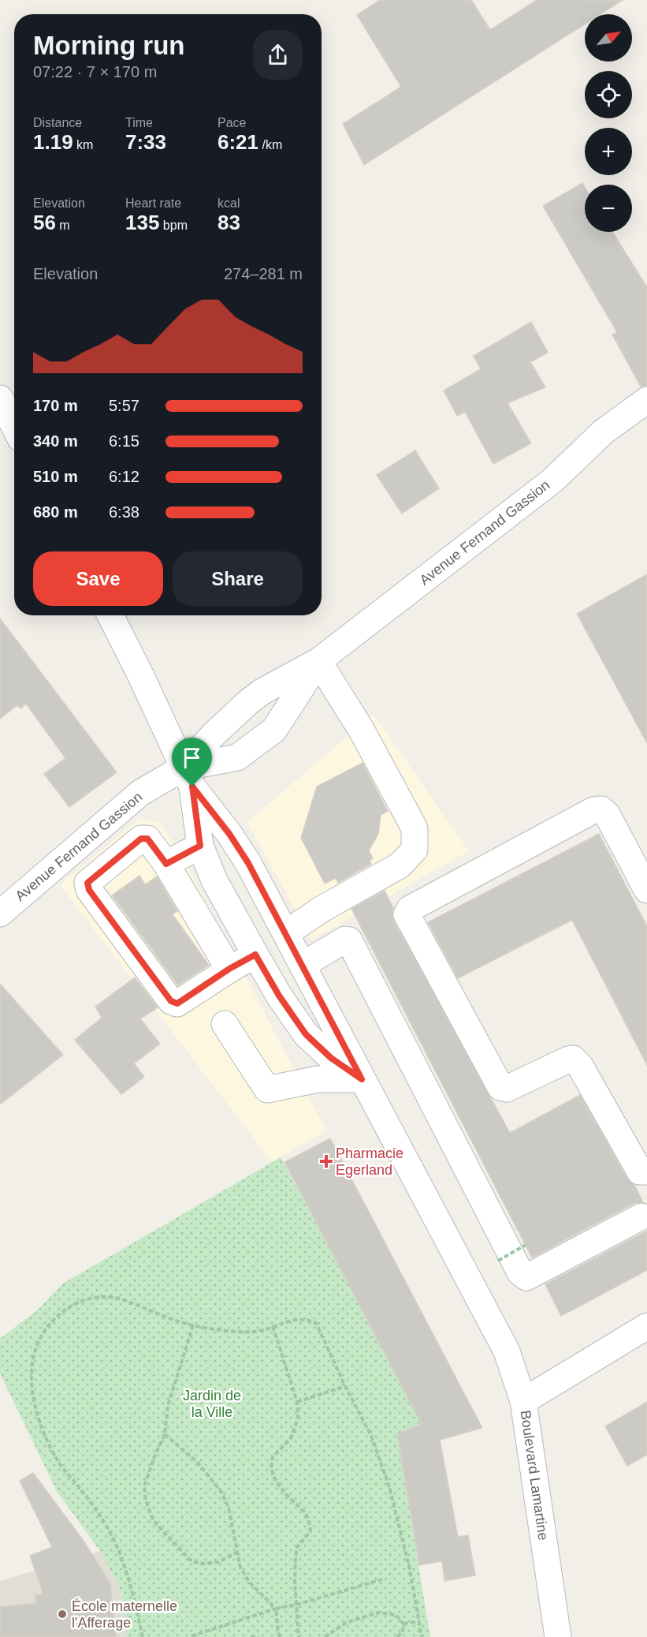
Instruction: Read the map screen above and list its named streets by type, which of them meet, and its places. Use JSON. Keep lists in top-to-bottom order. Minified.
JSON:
{"streets":{"street":["Avenue Fernand Gassion","Boulevard Lamartine"]},"parks":["Jardin de la Ville"],"places":{"health":["Pharmacie Egerland"],"other":["École maternelle l'Afferage"]},"north":"top right","page":{"map_buttons":["+","−"],"heading":["Morning run","07:22 · 7 × 170 m"],"stats":[["Distance","1.19 km"],["Time","7:33"],["Pace","6:21 /km"],["Elevation","56 m"],["Heart rate","135 bpm"],["kcal","83"]],"chart":["Elevation","274–281 m"],"list":[{"name":"170 m","note":"5:57"},{"name":"340 m","note":"6:15"},{"name":"510 m","note":"6:12"},{"name":"680 m","note":"6:38"}],"buttons":["Save","Share"]}}
